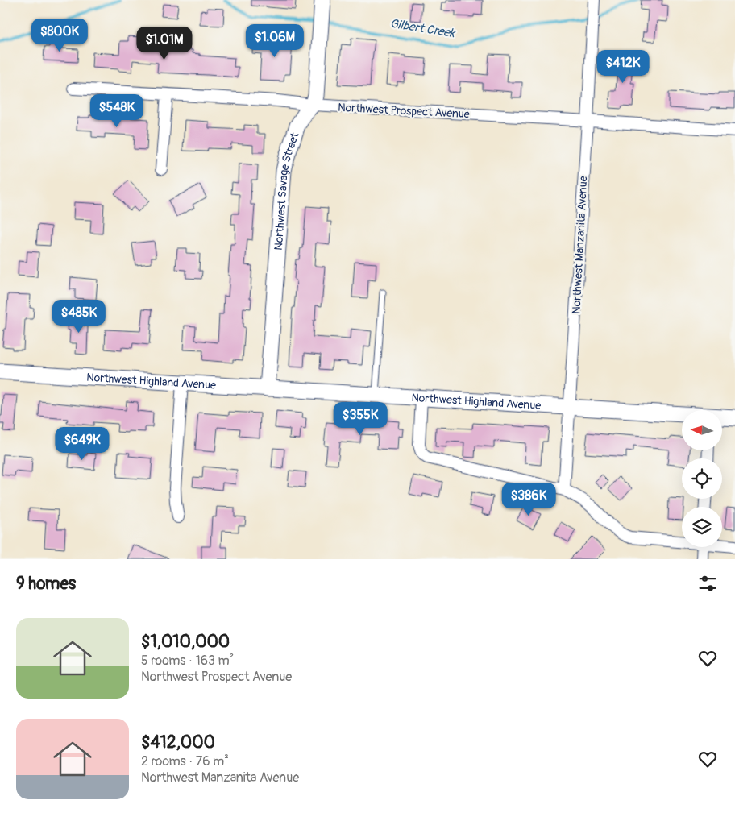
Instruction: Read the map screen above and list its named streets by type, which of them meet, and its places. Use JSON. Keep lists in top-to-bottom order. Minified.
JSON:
{"streets":{"main road":["Northwest Savage Street","Northwest Highland Avenue"],"street":["Northwest Prospect Avenue","Northwest Manzanita Avenue"]},"crossings":[["Northwest Prospect Avenue","Northwest Savage Street"],["Northwest Prospect Avenue","Northwest Manzanita Avenue"],["Northwest Savage Street","Northwest Highland Avenue"],["Northwest Manzanita Avenue","Northwest Highland Avenue"]],"water":["Gilbert Creek"],"north":"left","page":{"price":["$800K","$1.06M","$1.01M","$412K","$548K","$485K","$355K","$649K","$386K"],"heading":"9 homes","list":[{"name":"$1,010,000","note":"5 rooms · 163 m² · Northwest Prospect Avenue"},{"name":"$412,000","note":"2 rooms · 76 m² · Northwest Manzanita Avenue"}]}}
